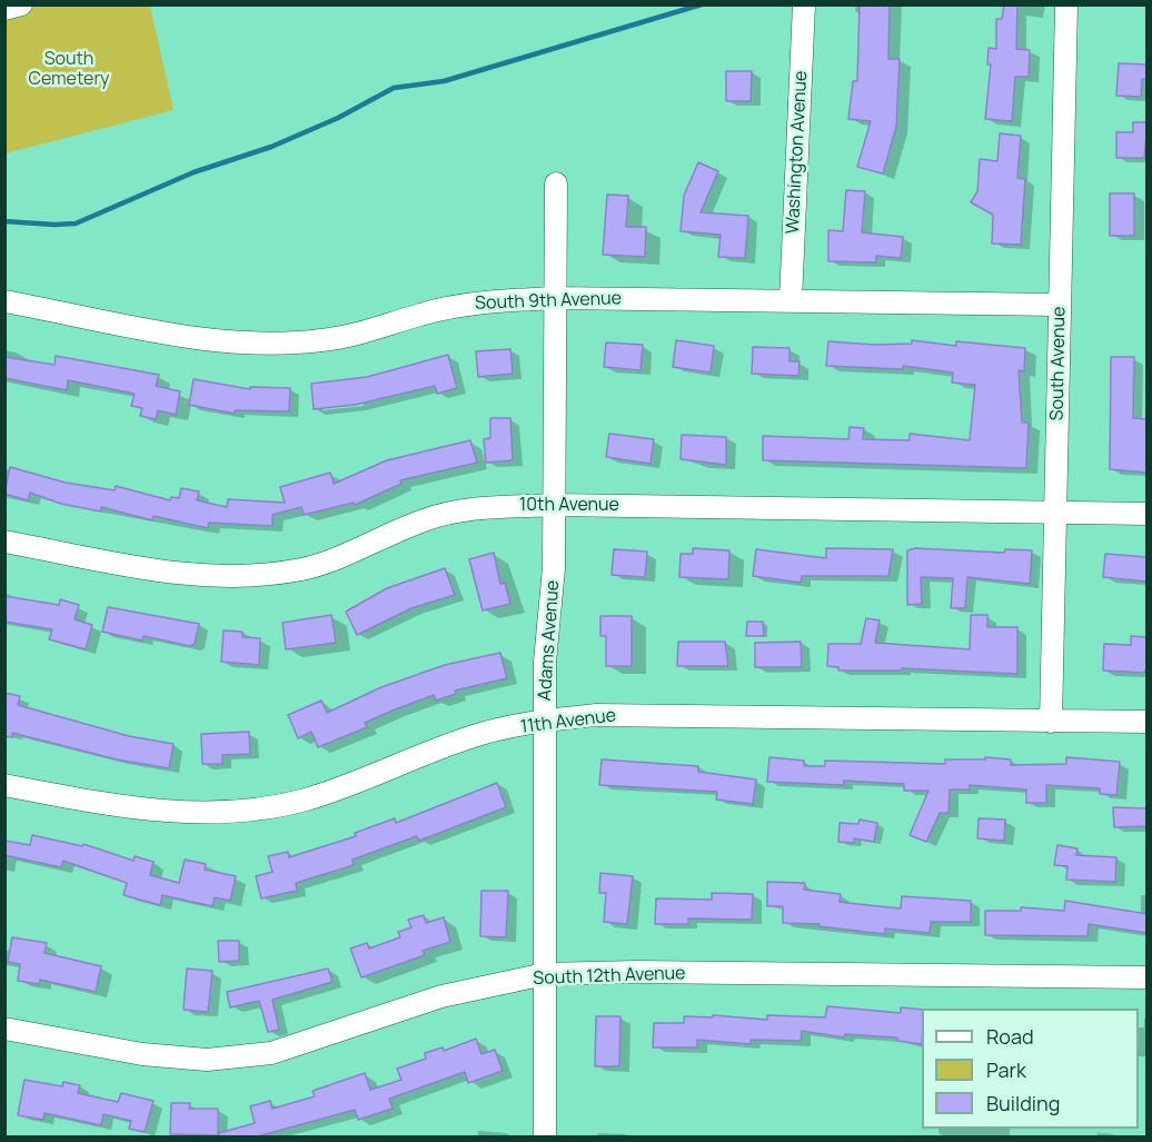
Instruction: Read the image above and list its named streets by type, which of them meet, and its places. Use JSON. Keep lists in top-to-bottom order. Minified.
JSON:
{"streets":{"street":["Washington Avenue","South 9th Avenue","South Avenue","10th Avenue","Adams Avenue","11th Avenue","South 12th Avenue"]},"crossings":[["Washington Avenue","South 9th Avenue"],["South 9th Avenue","South Avenue"],["South 9th Avenue","Adams Avenue"],["South Avenue","10th Avenue"],["South Avenue","11th Avenue"],["10th Avenue","Adams Avenue"],["Adams Avenue","11th Avenue"],["Adams Avenue","South 12th Avenue"]],"parks":["South Cemetery"],"legend":["Road","Park","Building"]}
